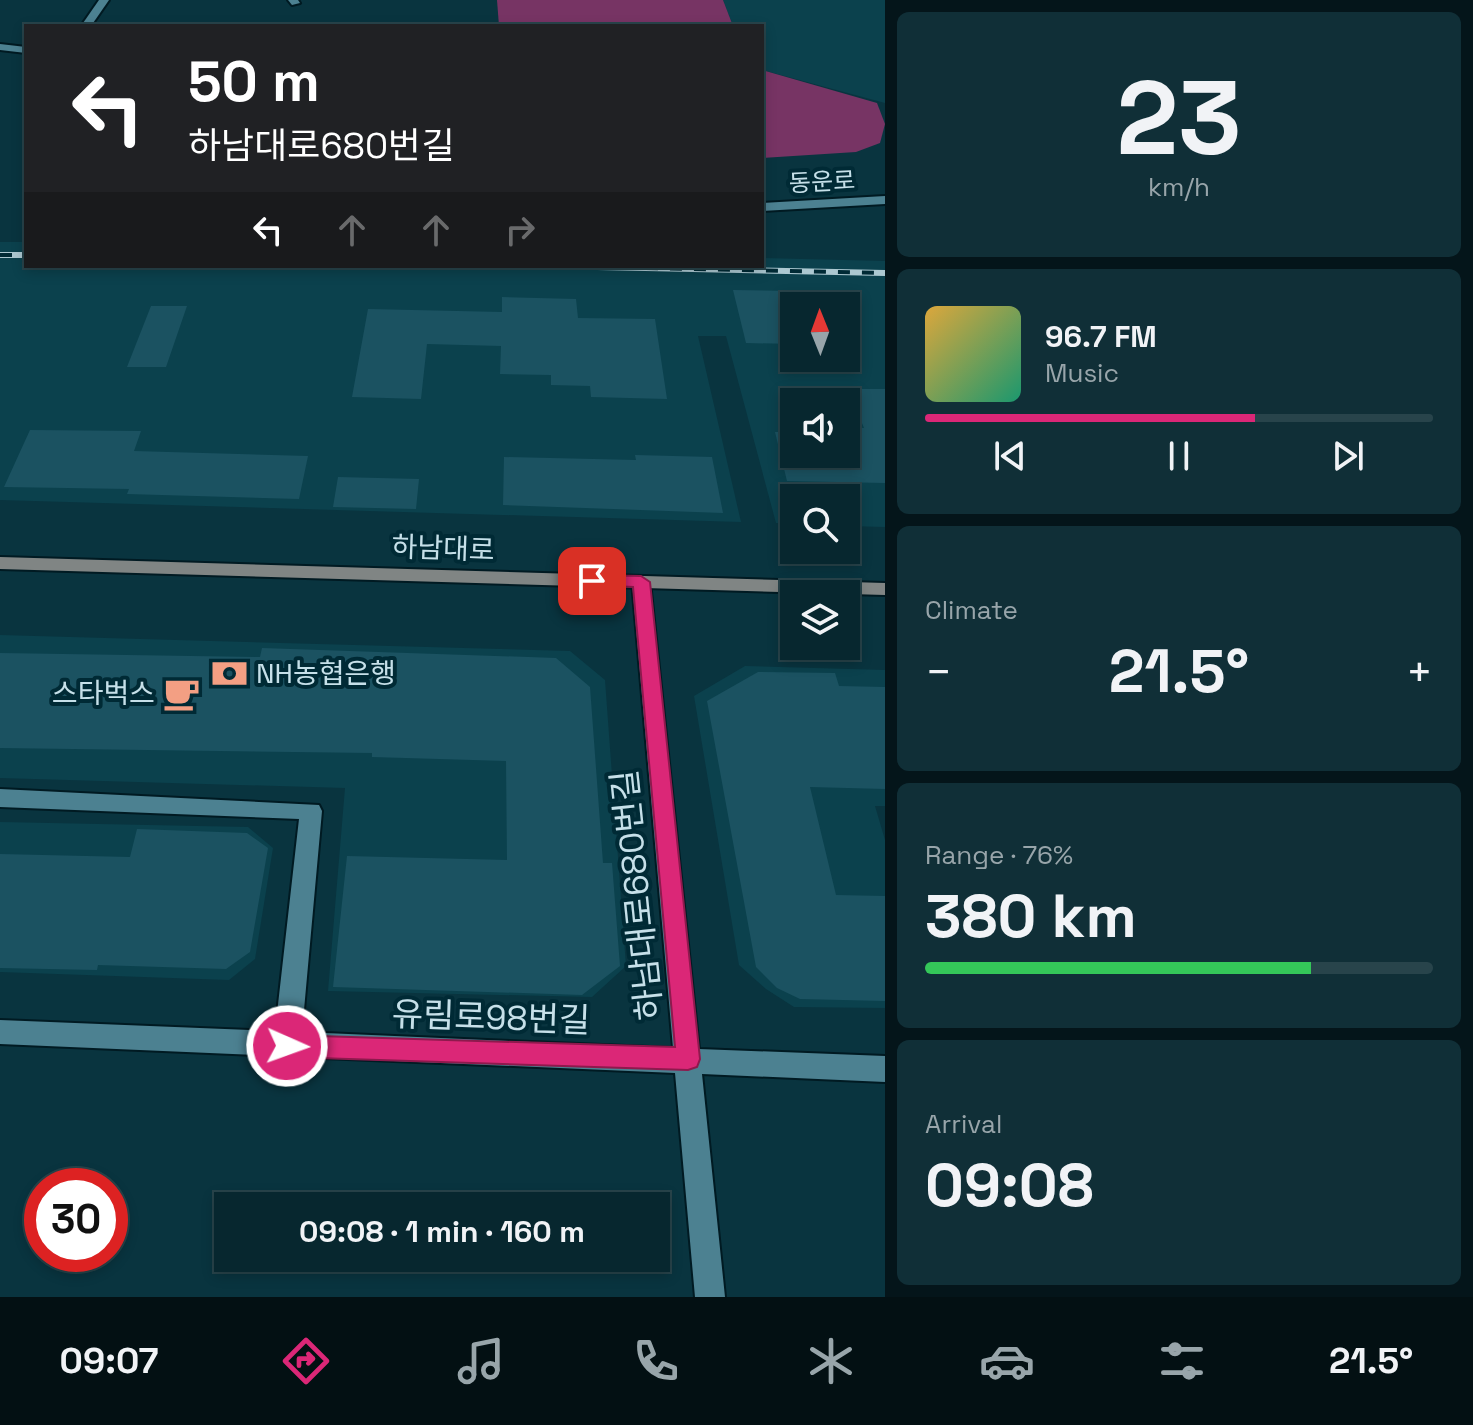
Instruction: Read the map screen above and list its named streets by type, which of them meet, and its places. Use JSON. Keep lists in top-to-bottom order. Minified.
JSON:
{"streets":{"main road":["하남대로"],"street":["동운로","하남대로680번길","유림로98번길"]},"crossings":[["하남대로","하남대로680번길"],["하남대로680번길","유림로98번길"]],"places":{"bank":["NH농협은행"],"cafe":["스타벅스"]},"north":"top","page":{"tile":[["23","km/h"],"Climate",["Range · 76%","380 km"],["Arrival","09:08"]],"turn":["50 m","하남대로680번길"],"song":["96.7 FM","Music"],"heat":["−","21.5°","+"],"limit":"30","trip":"09:08 · 1 min · 160 m","tabs":["09:07","21.5°"]}}
